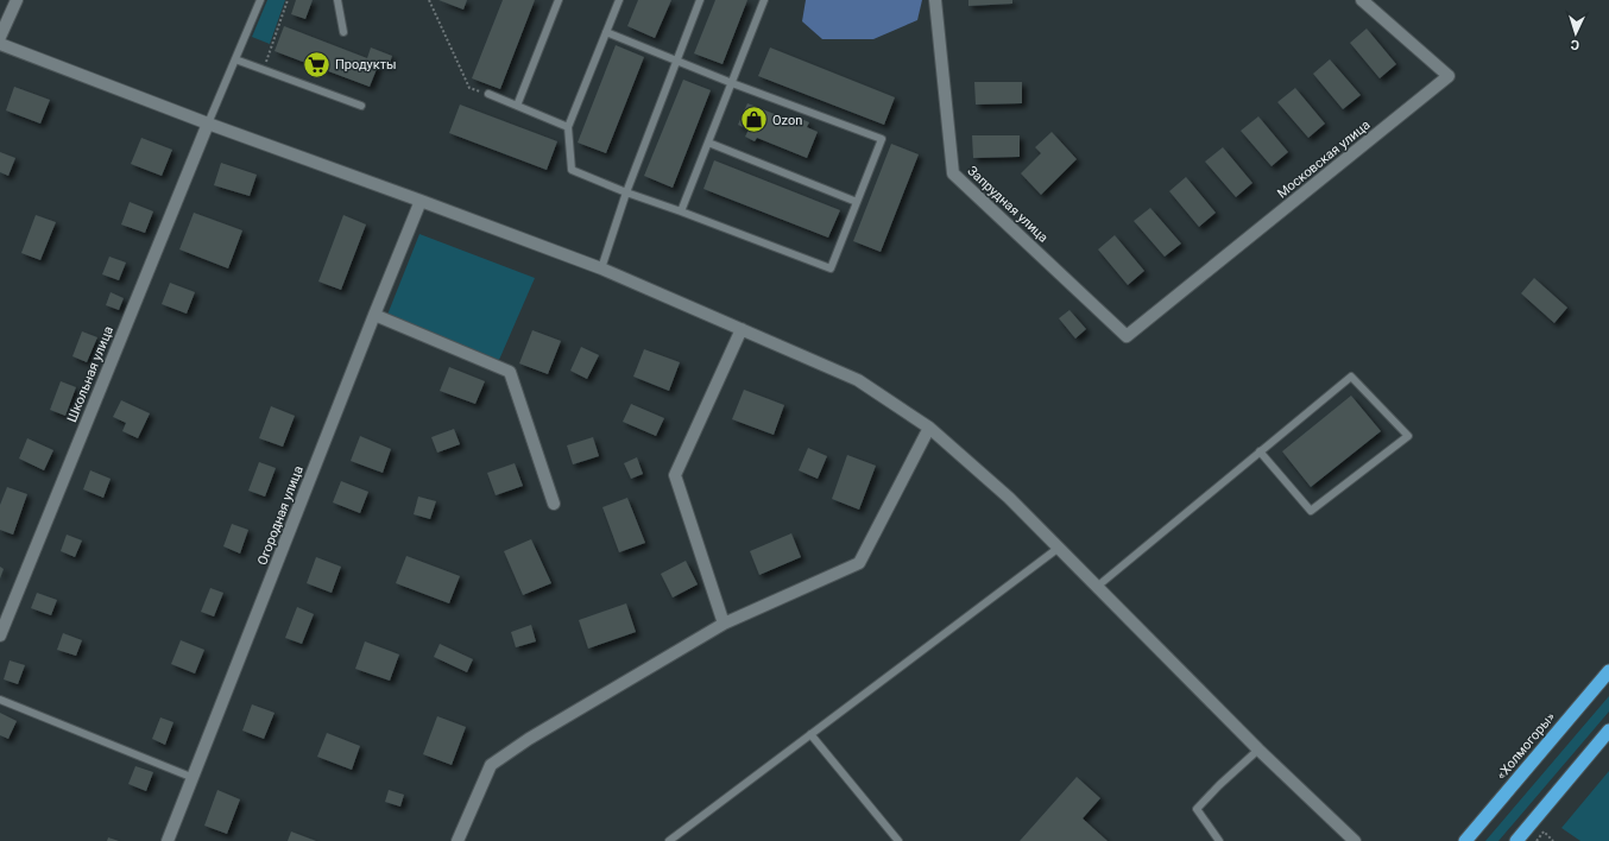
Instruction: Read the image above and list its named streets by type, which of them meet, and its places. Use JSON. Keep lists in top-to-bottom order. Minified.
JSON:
{"streets":{"highway":["«Холмогоры»"],"street":["Московская улица","Запрудная улица","Школьная улица","Огородная улица"]},"crossings":[["Московская улица","Запрудная улица"]],"places":{"supermarket":["Продукты"],"shop":["Ozon"]},"north":"bottom"}
